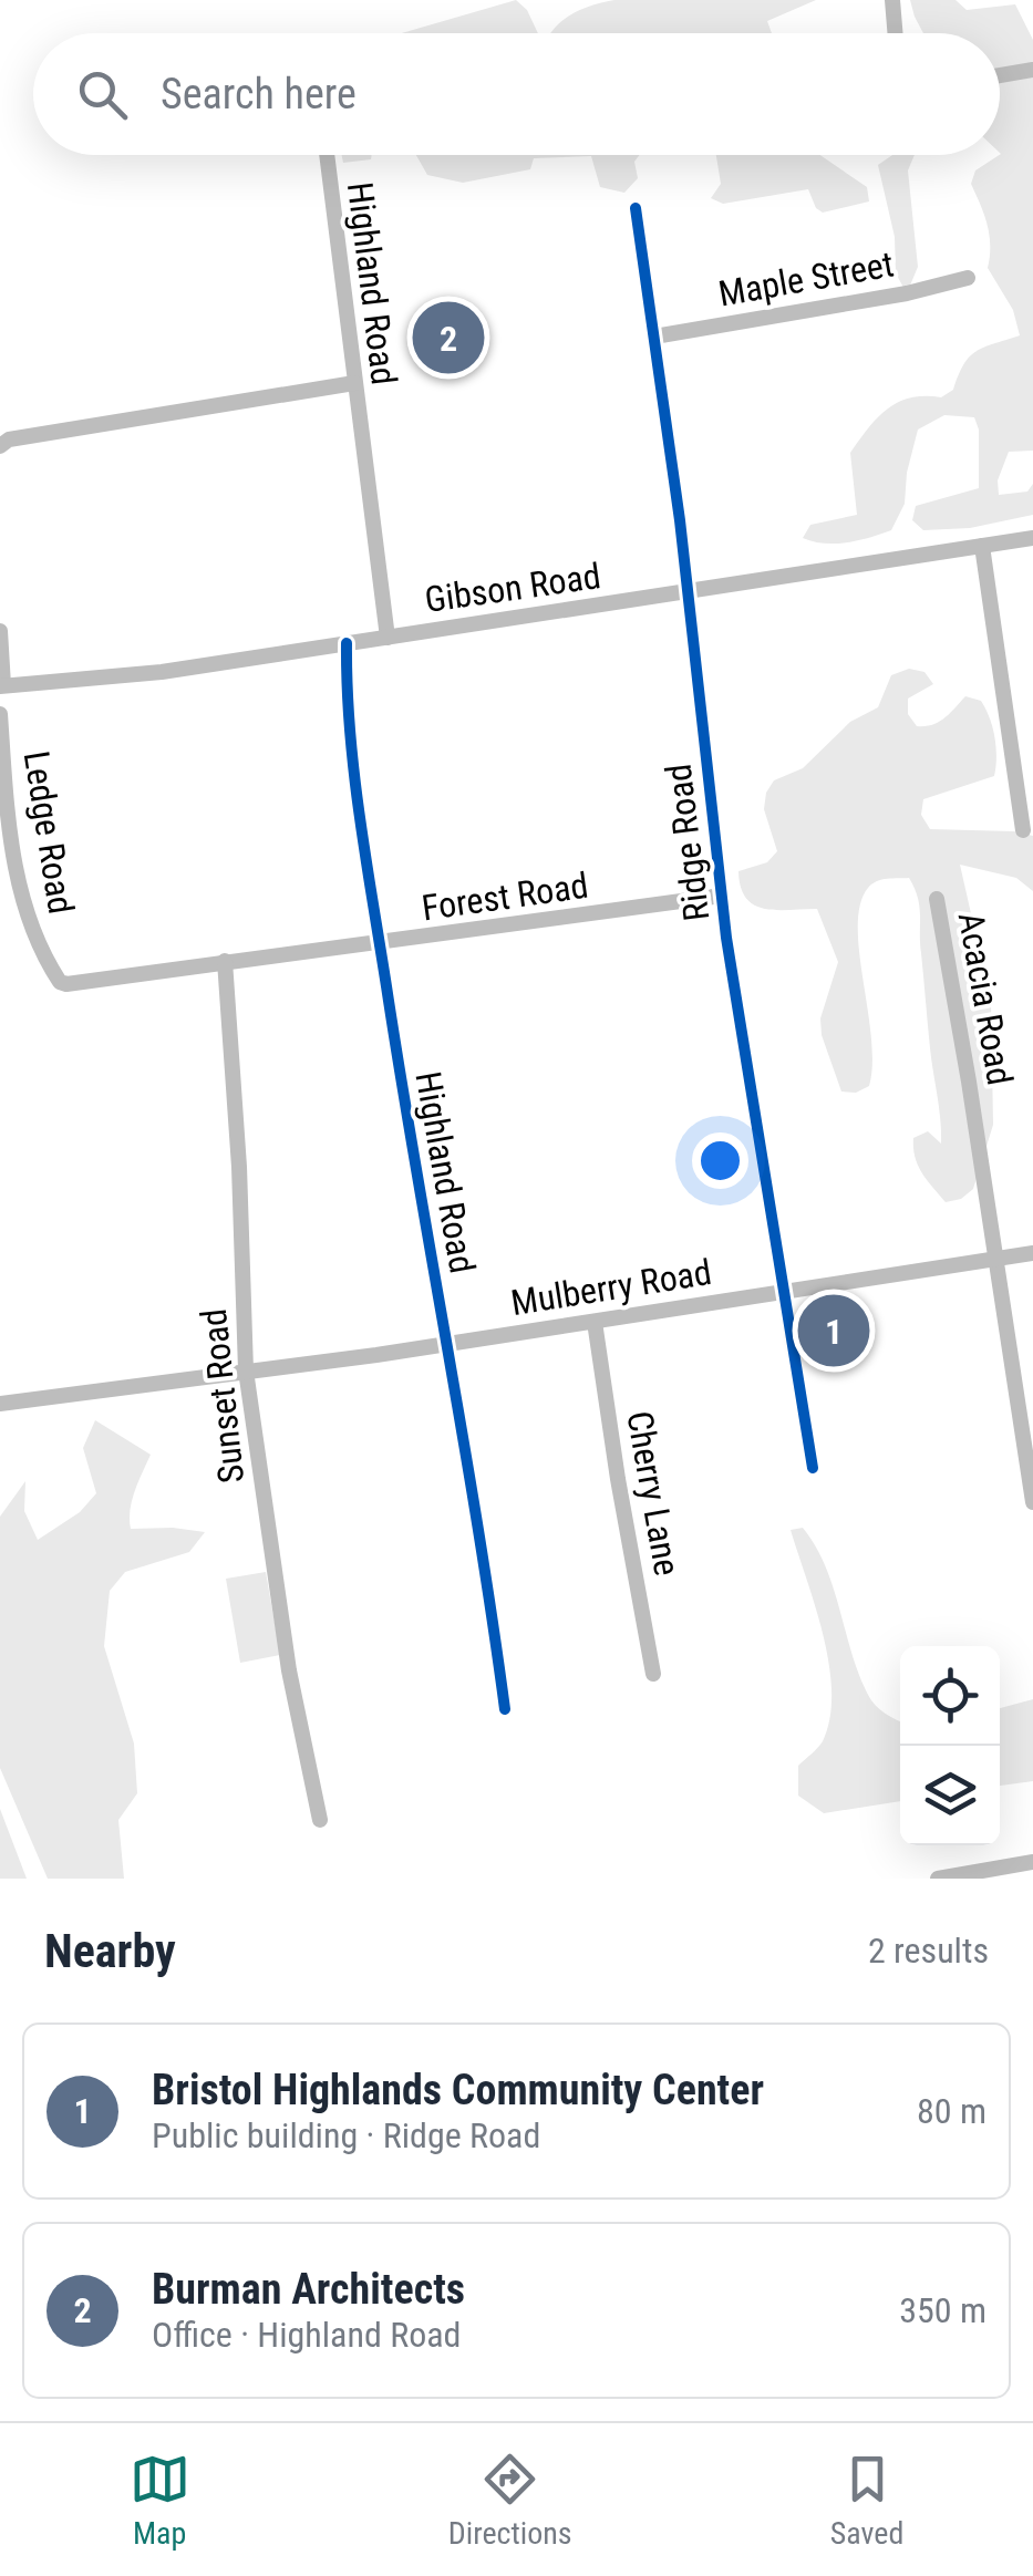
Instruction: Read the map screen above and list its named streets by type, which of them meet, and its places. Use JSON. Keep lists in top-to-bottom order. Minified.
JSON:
{"streets":{"street":["Maple Street","Highland Road","Gibson Road","Ledge Road","Ridge Road","Forest Road","Acacia Road","Mulberry Road","Sunset Road","Cherry Lane"]},"crossings":[["Maple Street","Ridge Road"],["Highland Road","Gibson Road"],["Highland Road","Forest Road"],["Highland Road","Mulberry Road"],["Gibson Road","Ridge Road"],["Ledge Road","Forest Road"],["Ridge Road","Forest Road"],["Ridge Road","Mulberry Road"],["Forest Road","Sunset Road"],["Acacia Road","Mulberry Road"],["Mulberry Road","Sunset Road"],["Mulberry Road","Cherry Lane"]],"page":{"search":"Search here","pins":["2","1"],"heading":["Nearby","2 results"],"list":[{"mark":"1","name":"Bristol Highlands Community Center","note":"Public building · Ridge Road","value":"80 m"},{"mark":"2","name":"Burman Architects","note":"Office · Highland Road","value":"350 m"}],"nav":["Map","Directions","Saved"]}}
